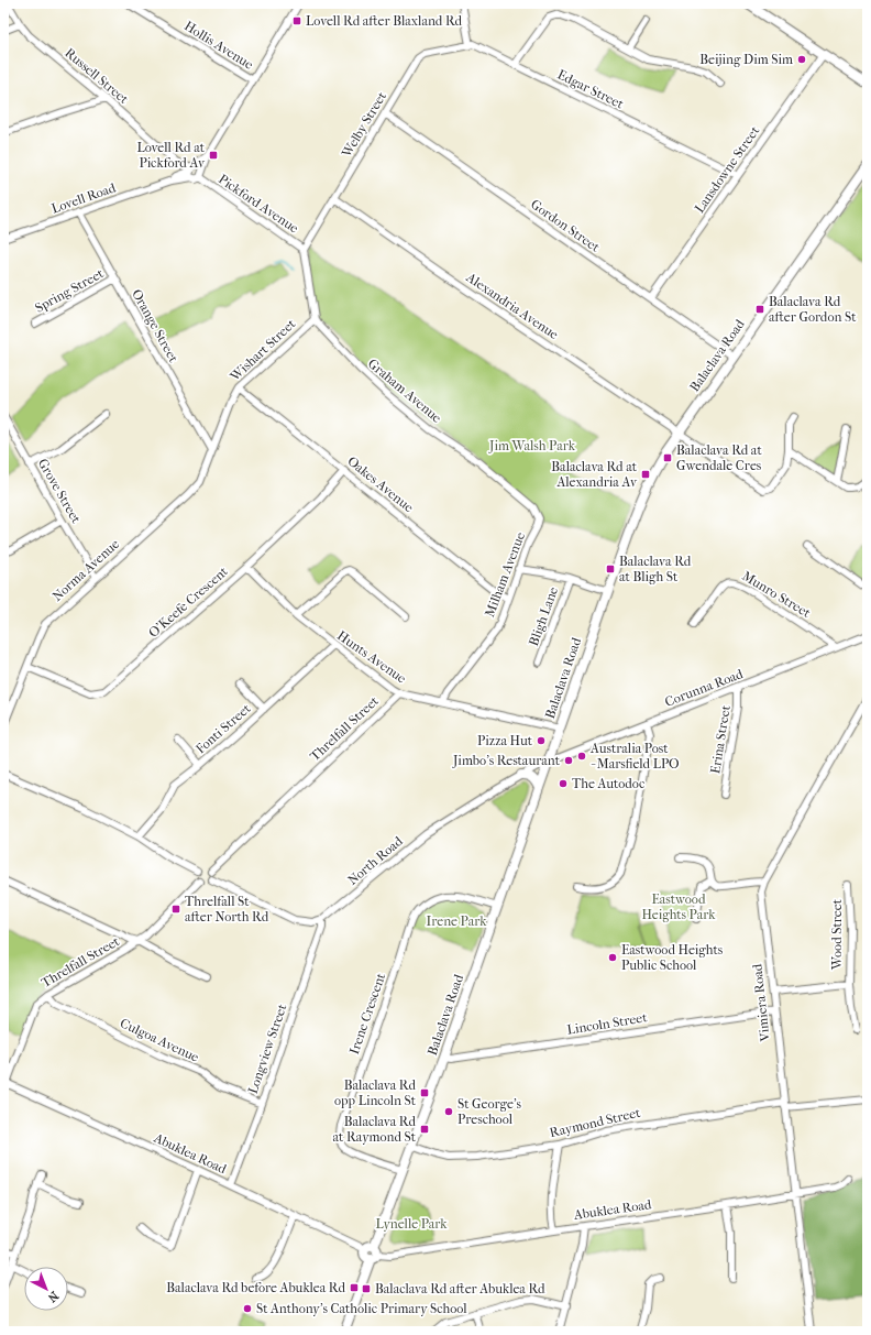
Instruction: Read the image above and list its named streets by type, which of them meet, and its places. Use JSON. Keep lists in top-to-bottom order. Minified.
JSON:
{"streets":{"main road":["Balaclava Road"],"street":["Hollis Avenue","Russell Street","Edgar Street","Welby Street","Lansdowne Street","Lovell Road","Pickford Avenue","Gordon Street","Spring Street","Alexandria Avenue","Orange Street","Wishart Street","Graham Avenue","Oakes Avenue","Grove Street","Norma Avenue","Milham Avenue","Munro Street","O'Keefe Crescent","Bligh Lane","Hunts Avenue","Corunna Road","Fonti Street","Threlfall Street","Erina Street","North Road","Wood Street","Vimiera Road","Irene Crescent","Lincoln Street","Culgoa Avenue","Longview Street","Raymond Street","Abuklea Road"]},"crossings":[["Russell Street","Lovell Road"],["Russell Street","Pickford Avenue"],["Edgar Street","Welby Street"],["Edgar Street","Lansdowne Street"],["Welby Street","Pickford Avenue"],["Welby Street","Gordon Street"],["Welby Street","Alexandria Avenue"],["Lansdowne Street","Gordon Street"],["Lovell Road","Pickford Avenue"],["Lovell Road","Orange Street"],["Gordon Street","Balaclava Road"],["Spring Street","Orange Street"],["Alexandria Avenue","Balaclava Road"],["Orange Street","Wishart Street"],["Orange Street","Norma Avenue"],["Wishart Street","Graham Avenue"],["Wishart Street","Oakes Avenue"],["Wishart Street","Norma Avenue"],["Balaclava Road","Hunts Avenue"],["Balaclava Road","Corunna Road"],["Balaclava Road","North Road"],["Balaclava Road","Irene Crescent"],["Balaclava Road","Lincoln Street"],["Balaclava Road","Raymond Street"],["Balaclava Road","Abuklea Road"],["Graham Avenue","Milham Avenue"],["Oakes Avenue","Milham Avenue"],["Oakes Avenue","O'Keefe Crescent"],["Grove Street","Norma Avenue"],["Norma Avenue","O'Keefe Crescent"],["Milham Avenue","Hunts Avenue"],["Munro Street","Corunna Road"],["O'Keefe Crescent","Hunts Avenue"],["Hunts Avenue","Fonti Street"],["Hunts Avenue","Threlfall Street"],["Corunna Road","Erina Street"],["Corunna Road","North Road"],["Threlfall Street","Culgoa Avenue"],["Threlfall Street","Abuklea Road"],["North Road","Longview Street"],["Wood Street","Vimiera Road"],["Vimiera Road","Lincoln Street"],["Vimiera Road","Raymond Street"],["Vimiera Road","Abuklea Road"],["Culgoa Avenue","Longview Street"],["Longview Street","Abuklea Road"]],"parks":["Jim Walsh Park","Eastwood Heights Park","Irene Park","Lynelle Park"],"places":{"transit":["Lovell Rd after Blaxland Rd","Lovell Rd at Pickford Av","Balaclava Rd after Gordon St","Balaclava Rd at Gwendale Cres","Balaclava Rd at Alexandria Av","Balaclava Rd at Bligh St","Threlfall St after North Rd","Balaclava Rd opp Lincoln St","Balaclava Rd at Raymond St","Balaclava Rd before Abuklea Rd","Balaclava Rd after Abuklea Rd"],"other":["Beijing Dim Sim","Pizza Hut","Australia Post - Marsfield LPO","Jimbo's Restaurant","The Autodoc","Eastwood Heights Public School","St George's Preschool","St Anthony's Catholic Primary School"]},"north":"bottom right"}
